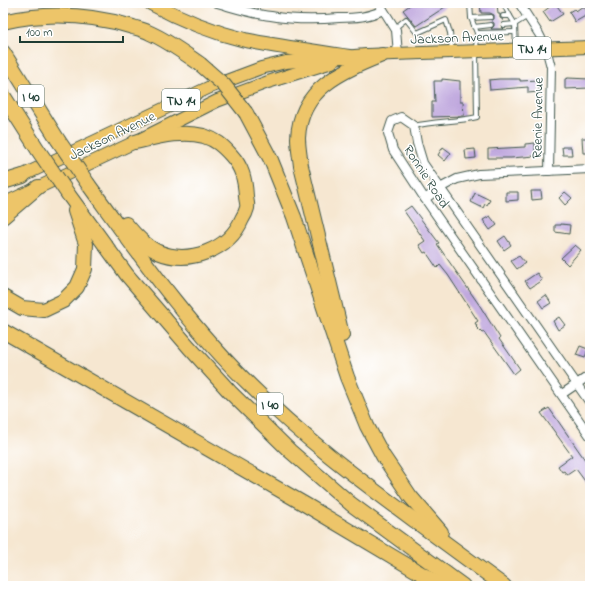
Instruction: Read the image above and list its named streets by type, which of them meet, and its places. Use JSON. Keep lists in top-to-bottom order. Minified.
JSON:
{"streets":{"highway":["I 40"],"main road":["Jackson Avenue","TN 14"],"street":["Reenie Avenue","Ronnie Road"]},"crossings":[["Jackson Avenue","Reenie Avenue"]],"scale_bar":"100 m"}
